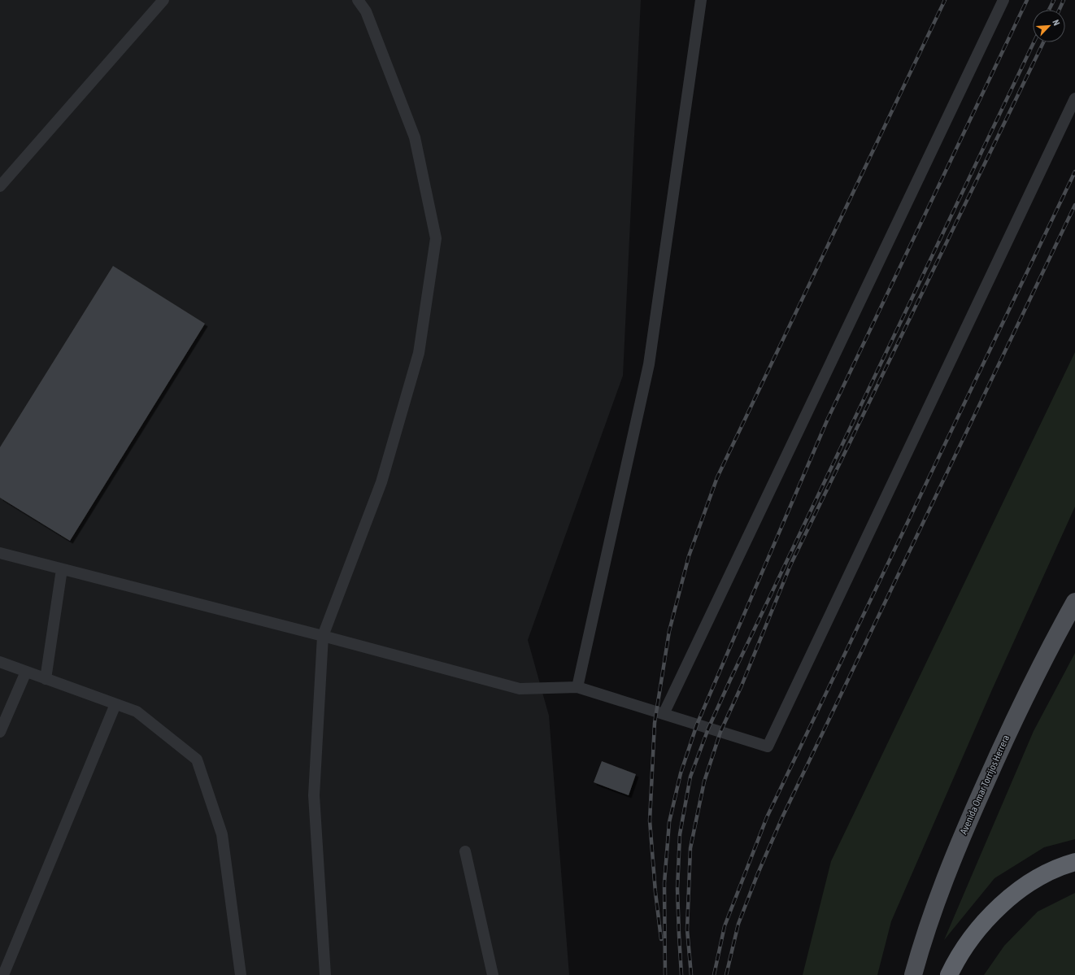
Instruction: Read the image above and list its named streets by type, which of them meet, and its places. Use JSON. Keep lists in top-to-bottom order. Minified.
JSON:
{"streets":{"main road":["Avenida Omar Torrijos Herrera"]},"north":"top right"}
